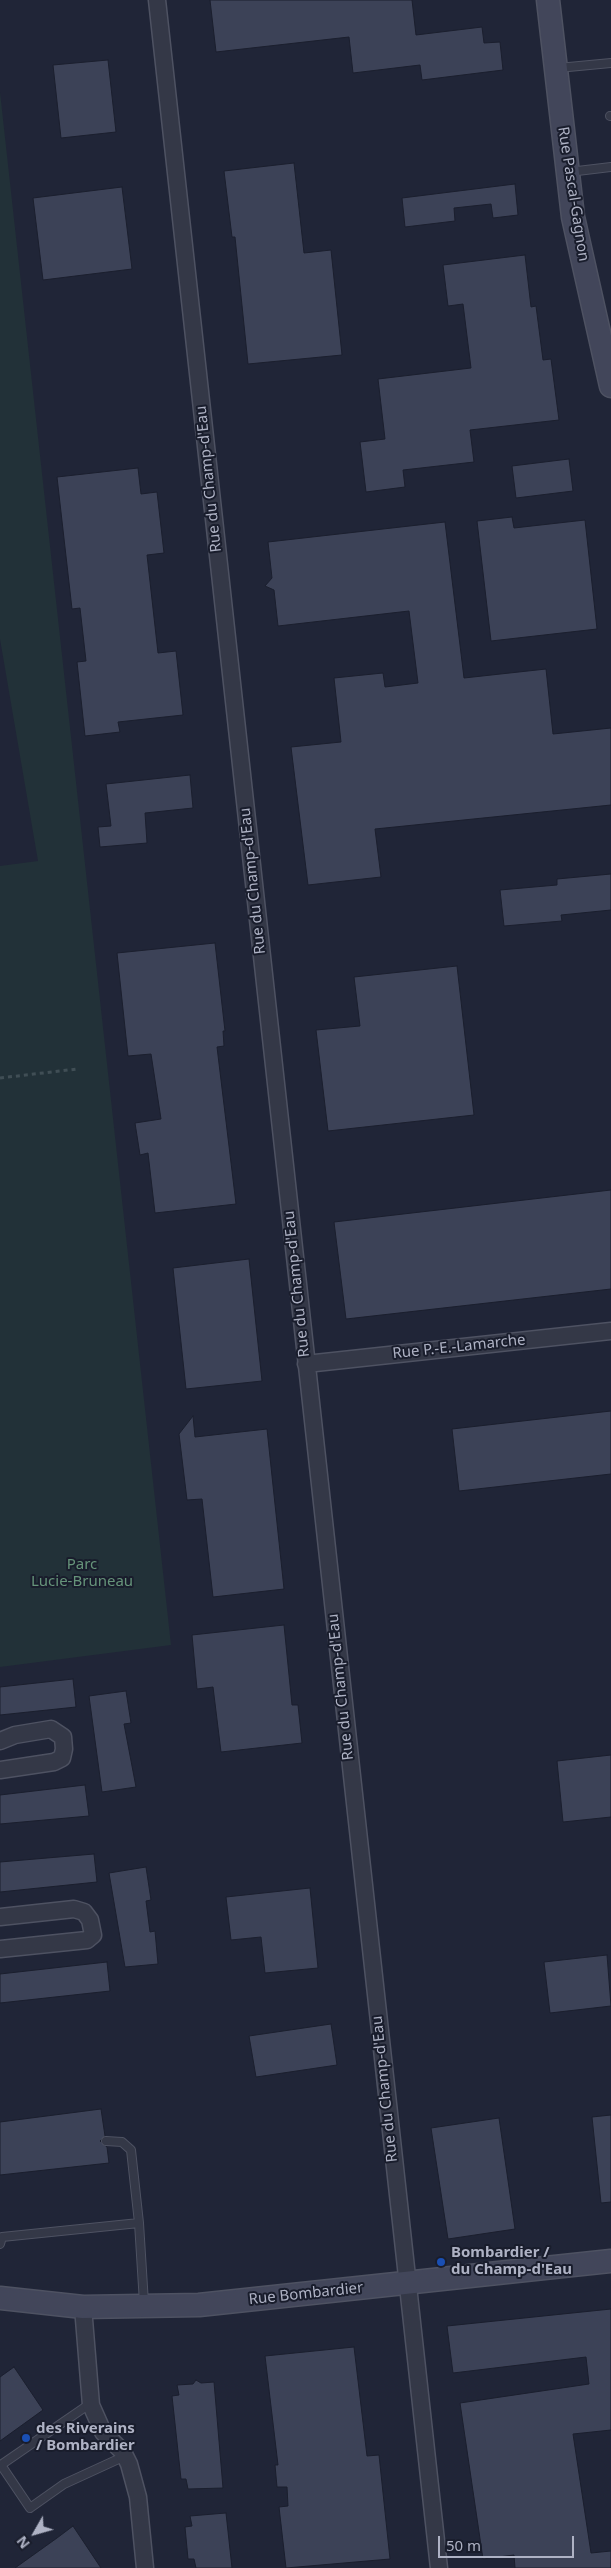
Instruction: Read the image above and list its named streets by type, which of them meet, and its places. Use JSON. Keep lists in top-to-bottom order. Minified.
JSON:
{"streets":{"street":["Rue Pascal-Gagnon","Rue du Champ-d'Eau","Rue P.-E.-Lamarche","Rue Bombardier"]},"crossings":[["Rue du Champ-d'Eau","Rue P.-E.-Lamarche"],["Rue du Champ-d'Eau","Rue Bombardier"]],"parks":["Parc Lucie-Bruneau"],"places":["Bombardier / du Champ-d'Eau","des Riverains / Bombardier"],"scale_bar":"50 m","north":"bottom left"}
